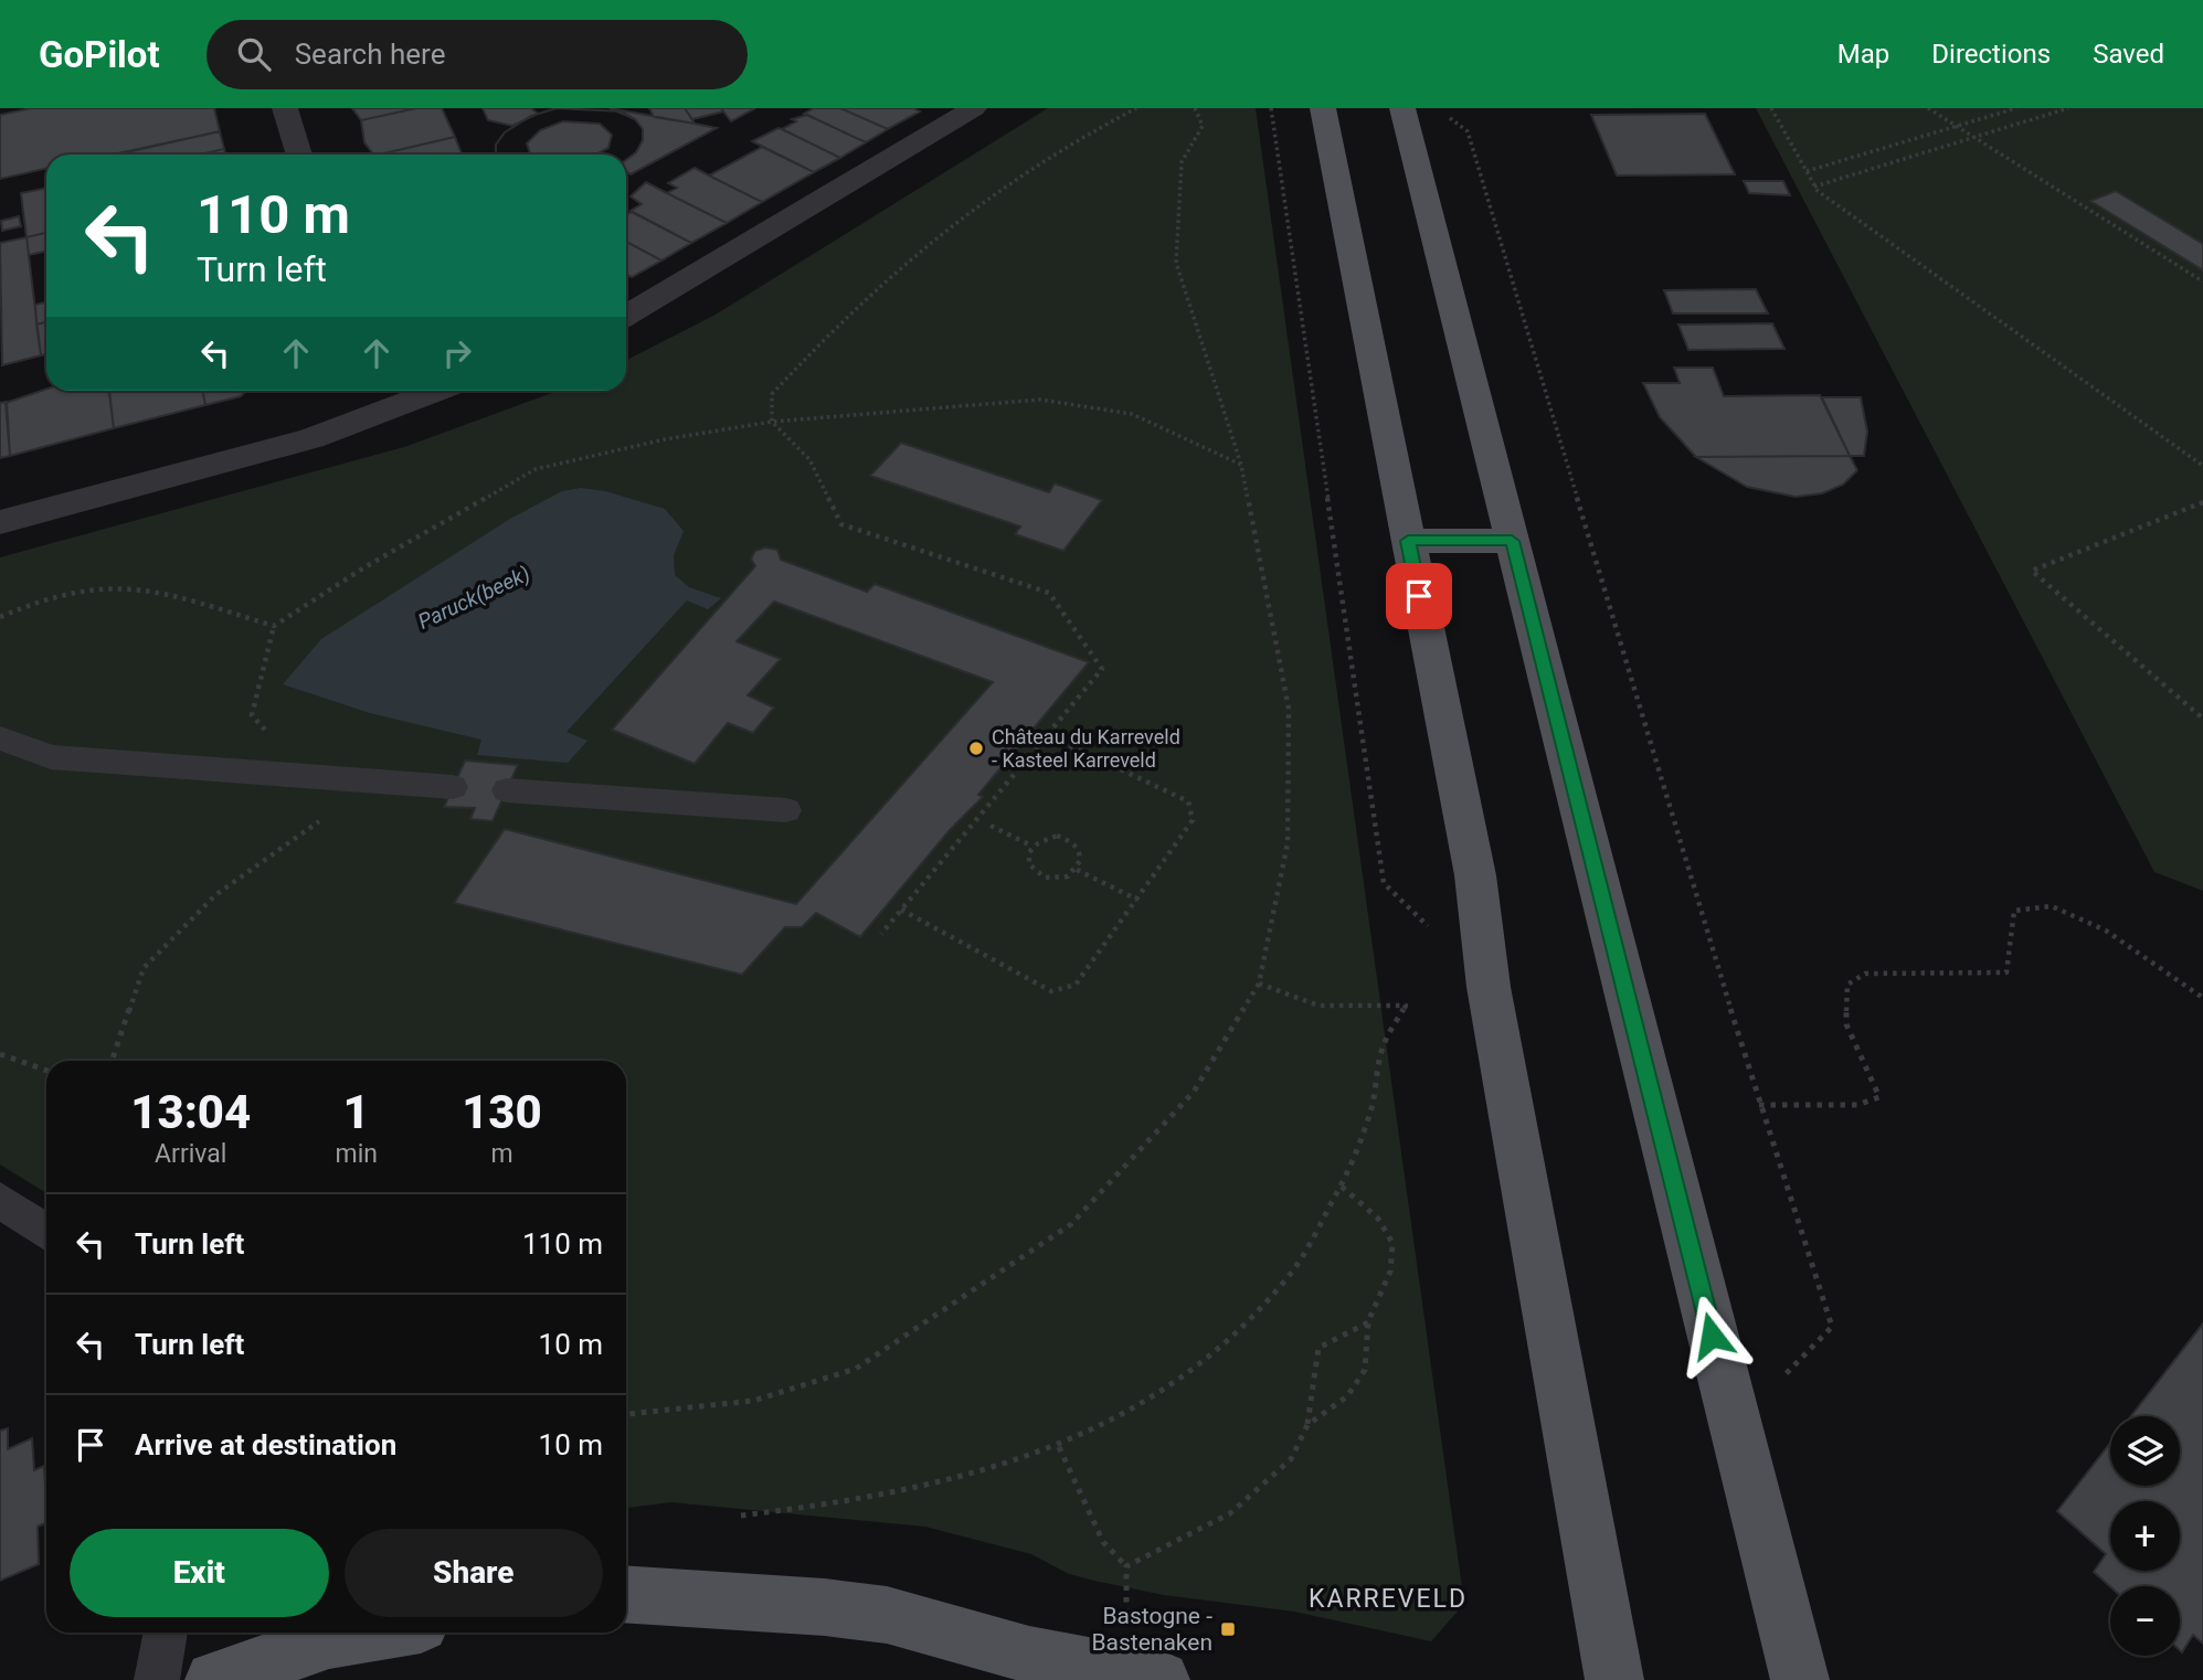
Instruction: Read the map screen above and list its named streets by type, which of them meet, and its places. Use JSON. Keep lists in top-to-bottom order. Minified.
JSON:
{"districts":["KARREVELD"],"water":["Paruck(beek)"],"places":{"other":["Château du Karreveld - Kasteel Karreveld"],"transit":["Bastogne - Bastenaken"]},"page":{"header":"GoPilot","search":"Search here","nav":["Map","Directions","Saved"],"turn":["110 m","Turn left"],"eta":["13:04","Arrival","1","min","130","m"],"list":[{"name":"Turn left","value":"110 m"},{"name":"Turn left","value":"10 m"},{"name":"Arrive at destination","value":"10 m"}],"map_buttons":["+","−"],"buttons":["Exit","Share"]}}
